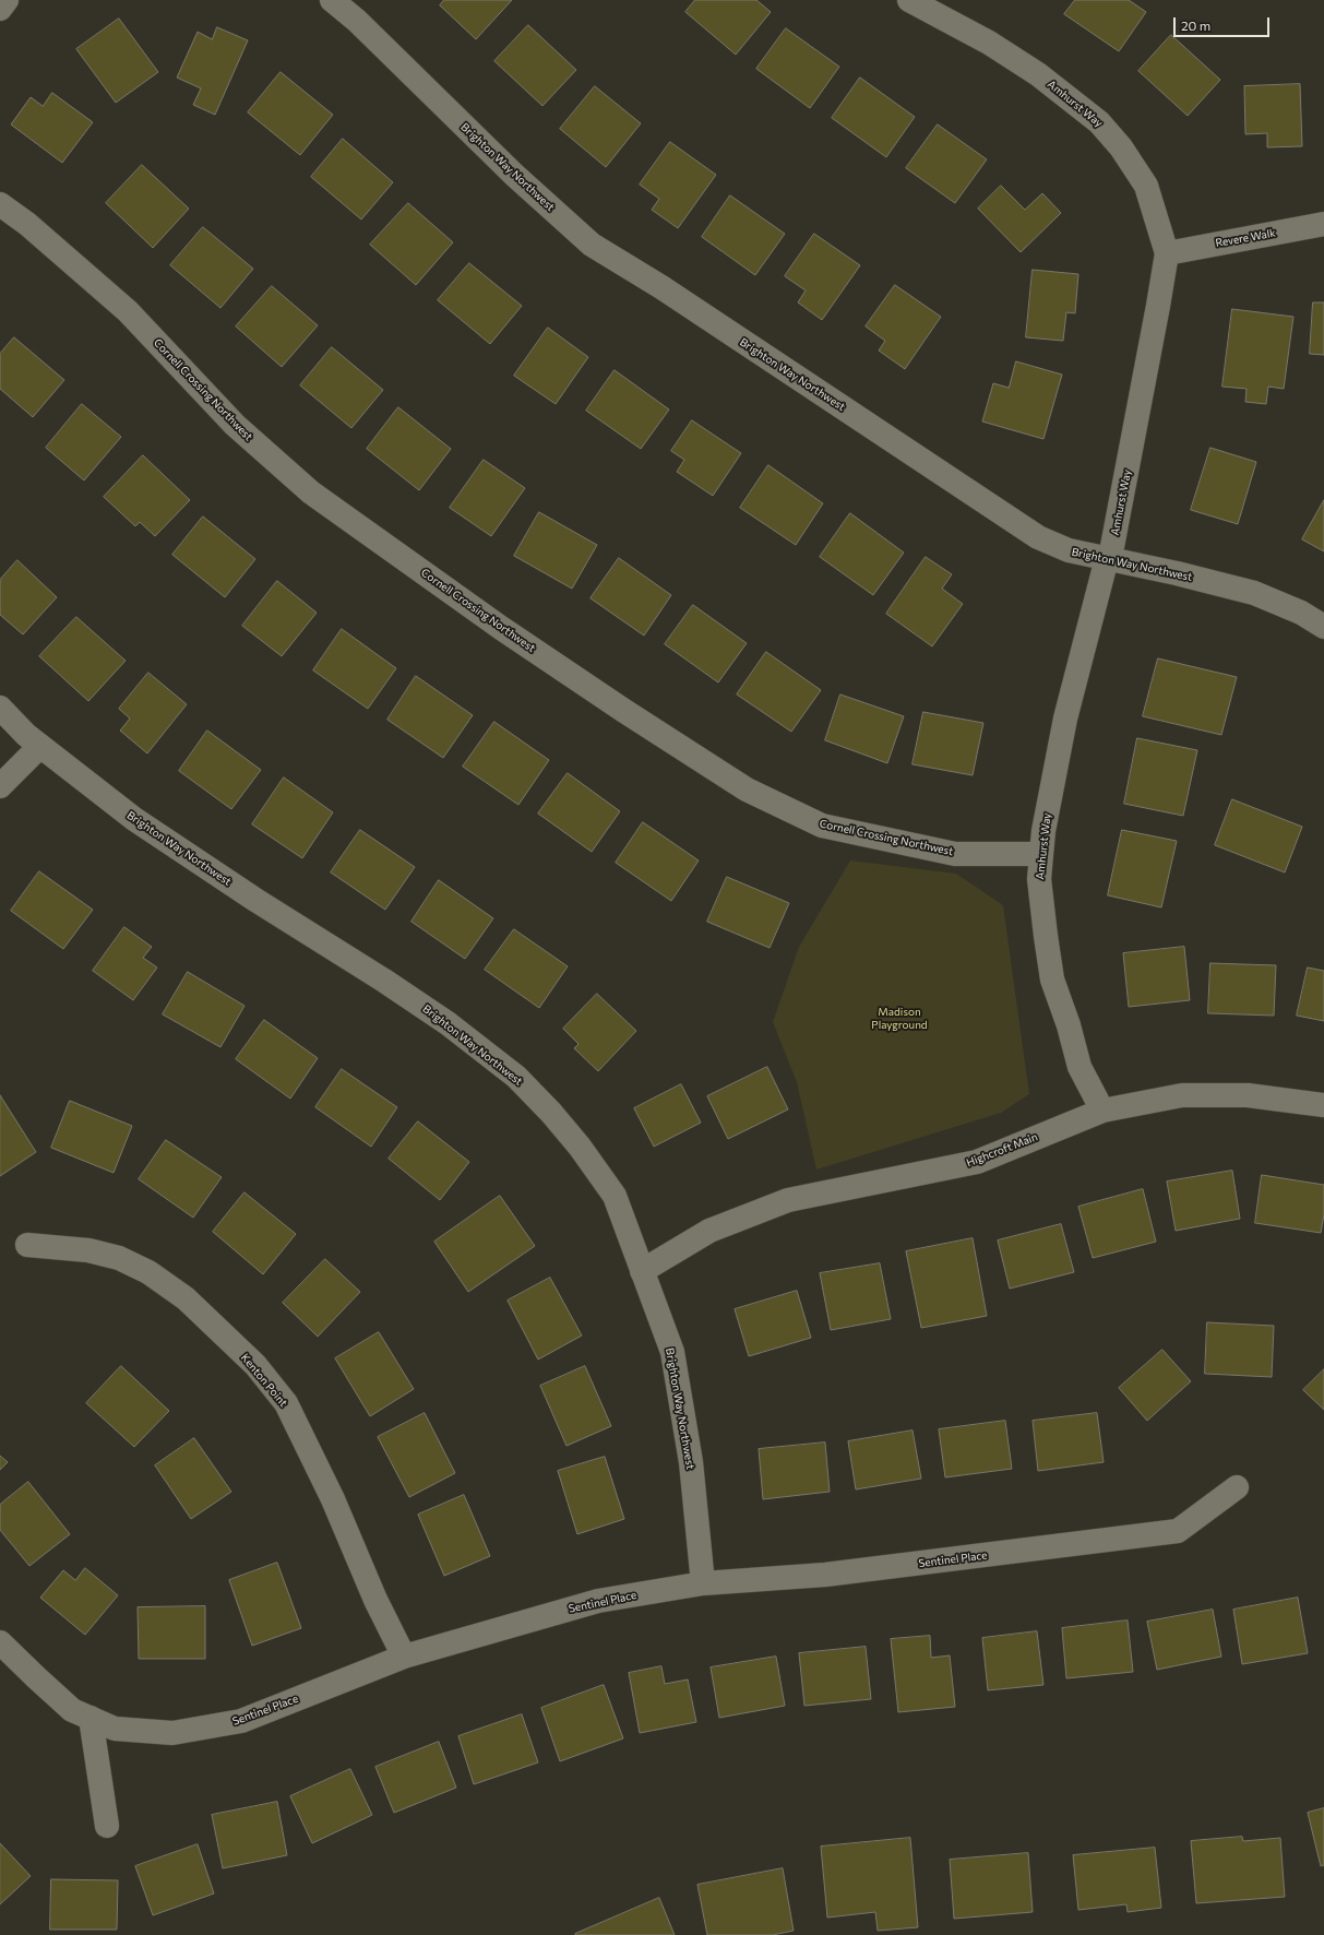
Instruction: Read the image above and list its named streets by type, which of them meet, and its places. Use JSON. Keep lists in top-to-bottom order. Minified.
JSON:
{"streets":{"street":["Amhurst Way","Brighton Way Northwest","Revere Walk","Cornell Crossing Northwest","Highcroft Main","Kenton Point","Sentinel Place"]},"crossings":[["Amhurst Way","Brighton Way Northwest"],["Amhurst Way","Revere Walk"],["Amhurst Way","Cornell Crossing Northwest"],["Amhurst Way","Highcroft Main"],["Brighton Way Northwest","Highcroft Main"],["Brighton Way Northwest","Sentinel Place"],["Kenton Point","Sentinel Place"]],"parks":["Madison Playground"],"scale_bar":"20 m"}
